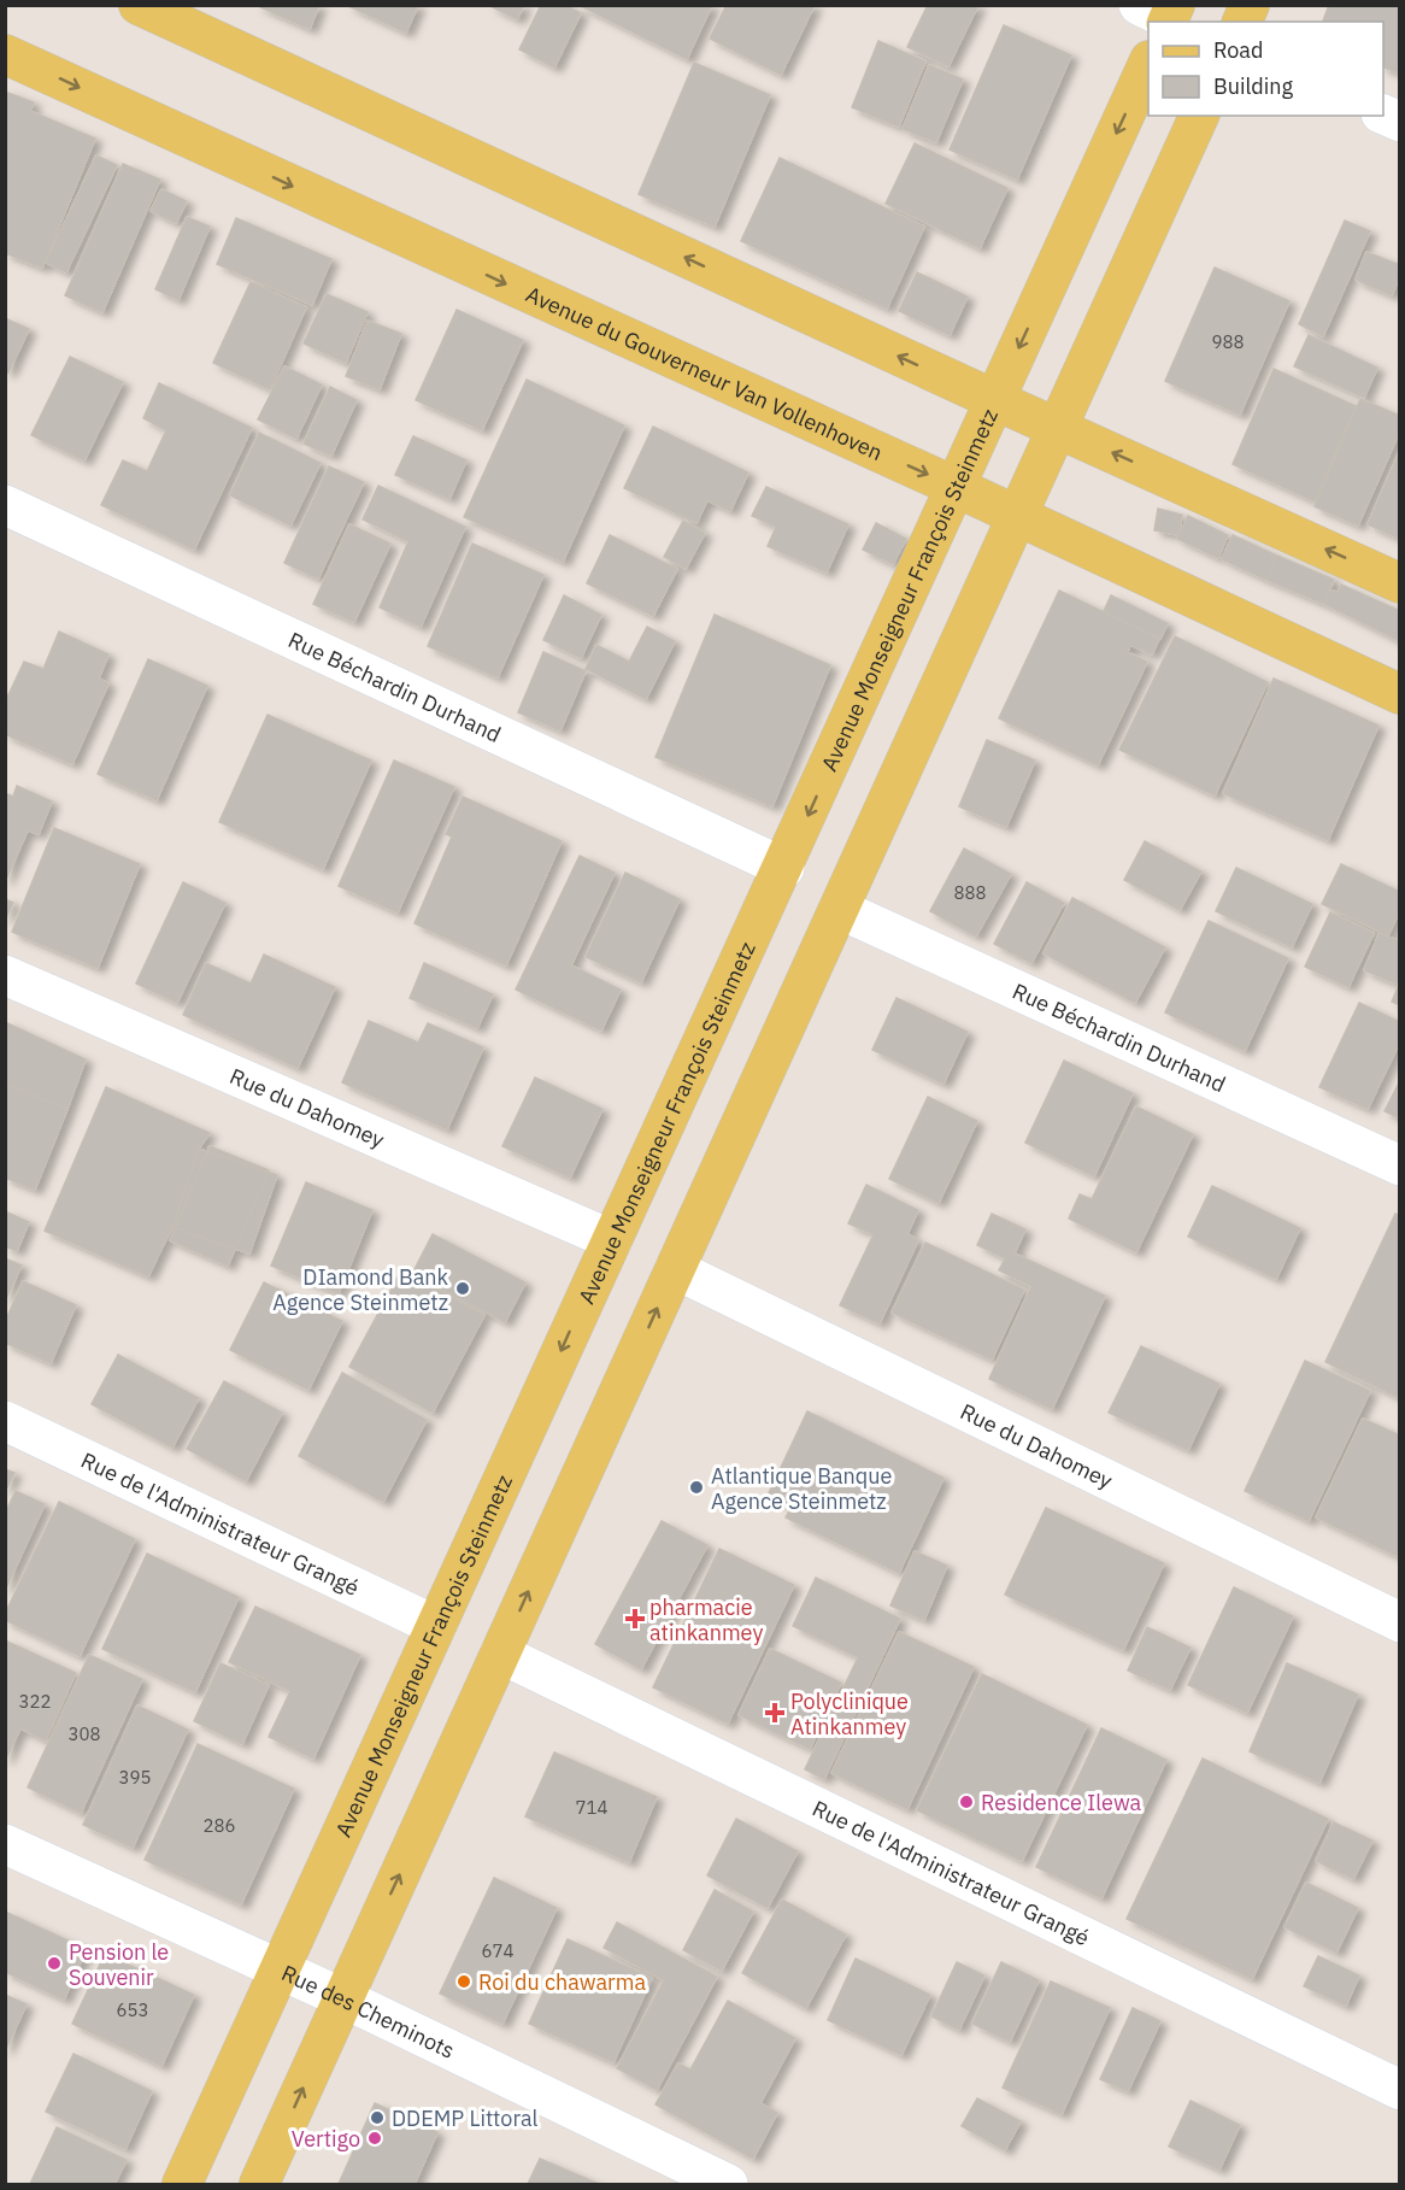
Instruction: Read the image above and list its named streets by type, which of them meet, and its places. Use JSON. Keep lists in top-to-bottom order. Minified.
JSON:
{"streets":{"main road":["Avenue du Gouverneur Van Vollenhoven","Avenue Monseigneur François Steinmetz"],"street":["Rue Béchardin Durhand","Rue du Dahomey","Rue de l'Administrateur Grangé","Rue des Cheminots"]},"crossings":[["Avenue du Gouverneur Van Vollenhoven","Avenue Monseigneur François Steinmetz"],["Avenue Monseigneur François Steinmetz","Rue Béchardin Durhand"],["Avenue Monseigneur François Steinmetz","Rue du Dahomey"],["Avenue Monseigneur François Steinmetz","Rue de l'Administrateur Grangé"],["Avenue Monseigneur François Steinmetz","Rue des Cheminots"]],"places":{"other":["DIamond Bank Agence Steinmetz","Atlantique Banque Agence Steinmetz","Residence Ilewa","Pension le Souvenir","Roi du chawarma","DDEMP Littoral","Vertigo"],"health":["pharmacie atinkanmey","Polyclinique Atinkanmey"]},"house_numbers":["988","888","322","308","395","714","286","674","653"],"legend":["Road","Building"]}
